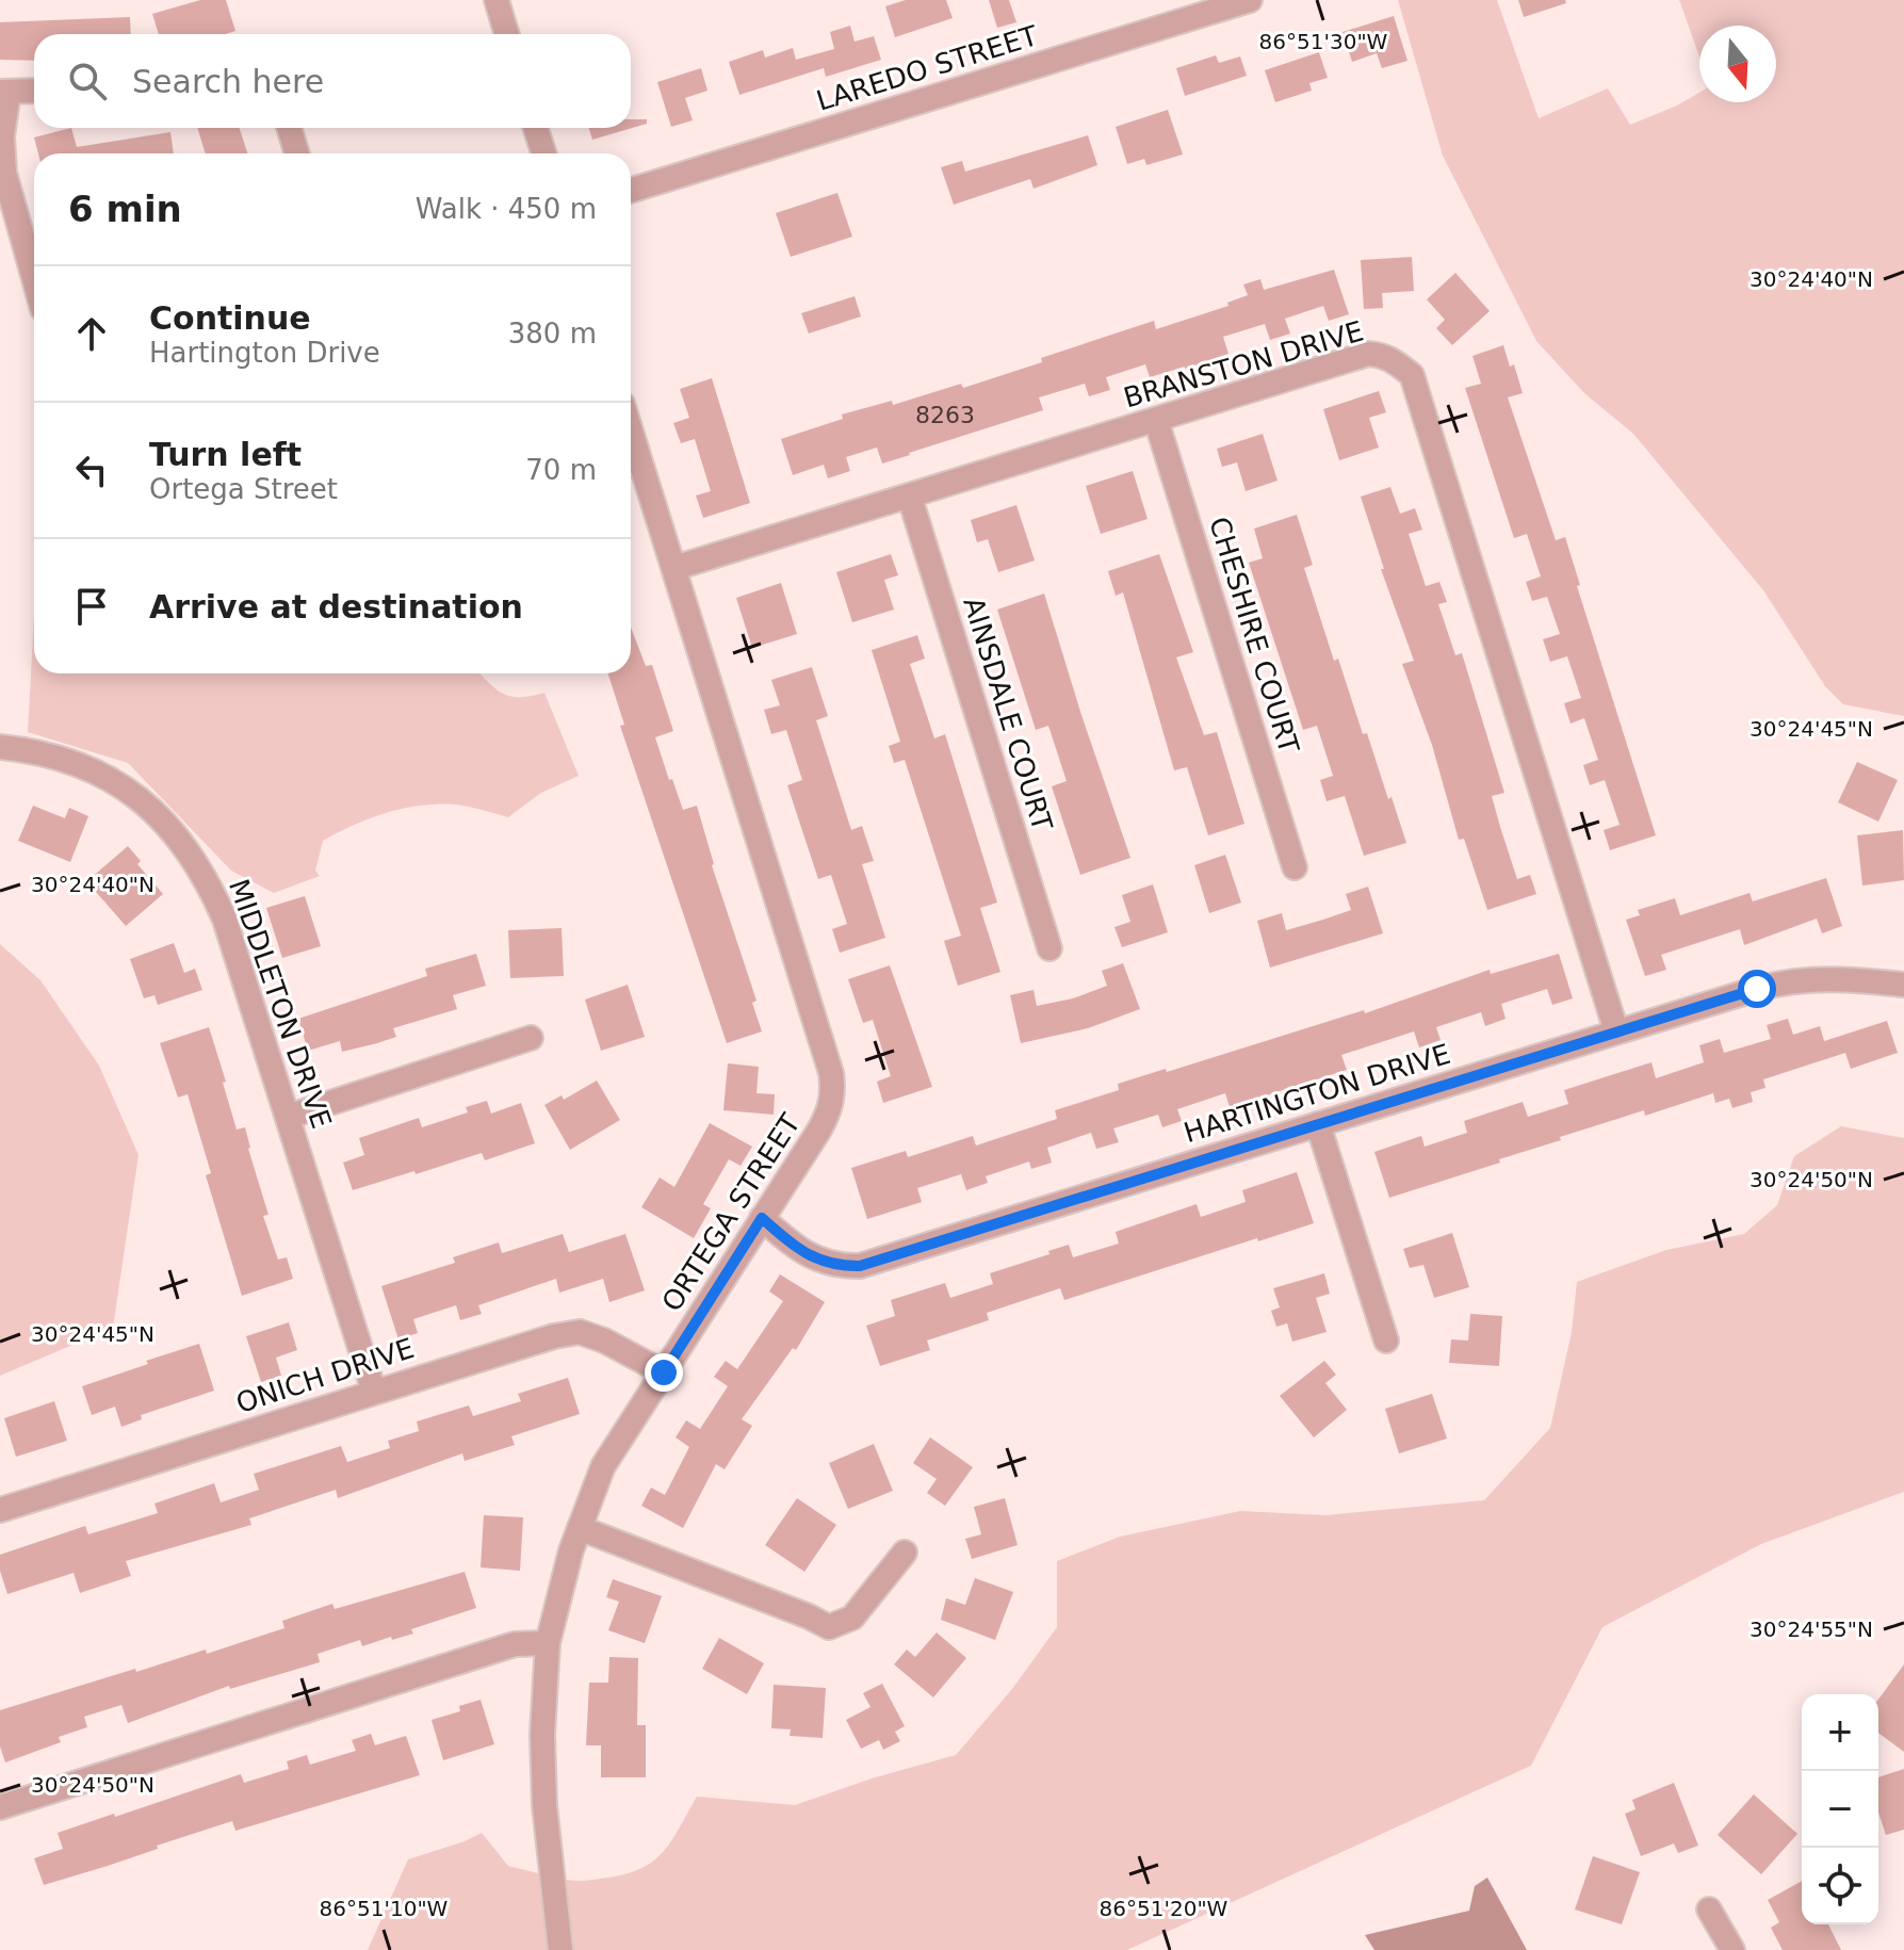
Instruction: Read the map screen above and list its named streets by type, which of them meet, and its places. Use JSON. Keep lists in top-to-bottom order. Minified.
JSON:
{"streets":{"street":["LAREDO STREET","BRANSTON DRIVE","CHESHIRE COURT","AINSDALE COURT","MIDDLETON DRIVE","HARTINGTON DRIVE","ORTEGA STREET","ONICH DRIVE"]},"crossings":[["BRANSTON DRIVE","CHESHIRE COURT"],["BRANSTON DRIVE","AINSDALE COURT"],["BRANSTON DRIVE","HARTINGTON DRIVE"],["BRANSTON DRIVE","ORTEGA STREET"],["MIDDLETON DRIVE","ONICH DRIVE"],["HARTINGTON DRIVE","ORTEGA STREET"],["ORTEGA STREET","ONICH DRIVE"]],"house_numbers":["8263"],"north":"bottom","page":{"search":"Search here","heading":["6 min","Walk · 450 m"],"list":[["Continue","Hartington Drive","380 m"],["Turn left","Ortega Street","70 m"],"Arrive at destination"],"map_buttons":["+","−"]},"coordinates":["86°51'30\"W","30°24'40\"N","30°24'45\"N","30°24'50\"N","30°24'55\"N","86°51'10\"W","86°51'20\"W"]}
